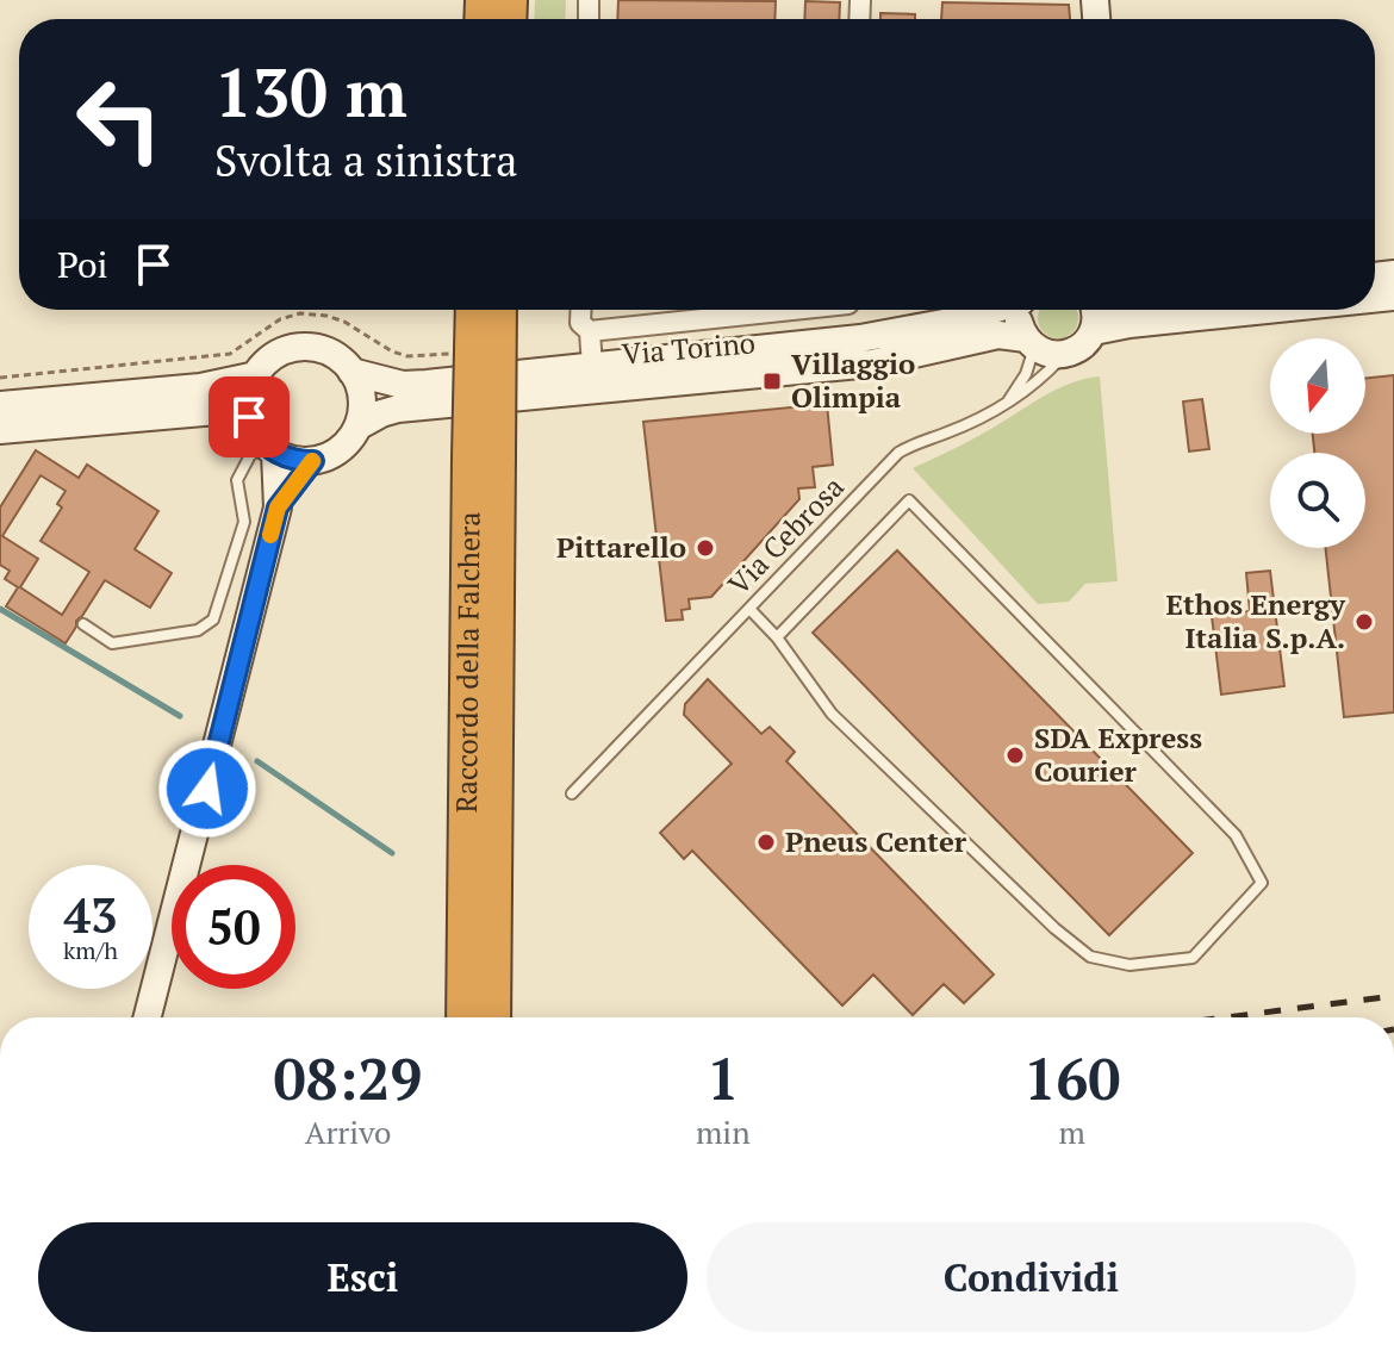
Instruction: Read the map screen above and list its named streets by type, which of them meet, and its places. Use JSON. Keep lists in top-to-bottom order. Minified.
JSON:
{"streets":{"highway":["Raccordo della Falchera"],"main road":["Via Torino"],"lane":["Via Cebrosa"]},"crossings":[["Via Torino","Via Cebrosa"]],"places":{"transit":["Villaggio Olimpia"],"other":["Pittarello","Ethos Energy Italia S.p.A.","SDA Express Courier","Pneus Center"]},"north":"bottom","page":{"turn":["130 m","Svolta a sinistra"],"then":"Poi","speed":"43 km/h","limit":"50","eta":["08:29","Arrivo","1","min","160","m"],"buttons":["Esci","Condividi"]}}
